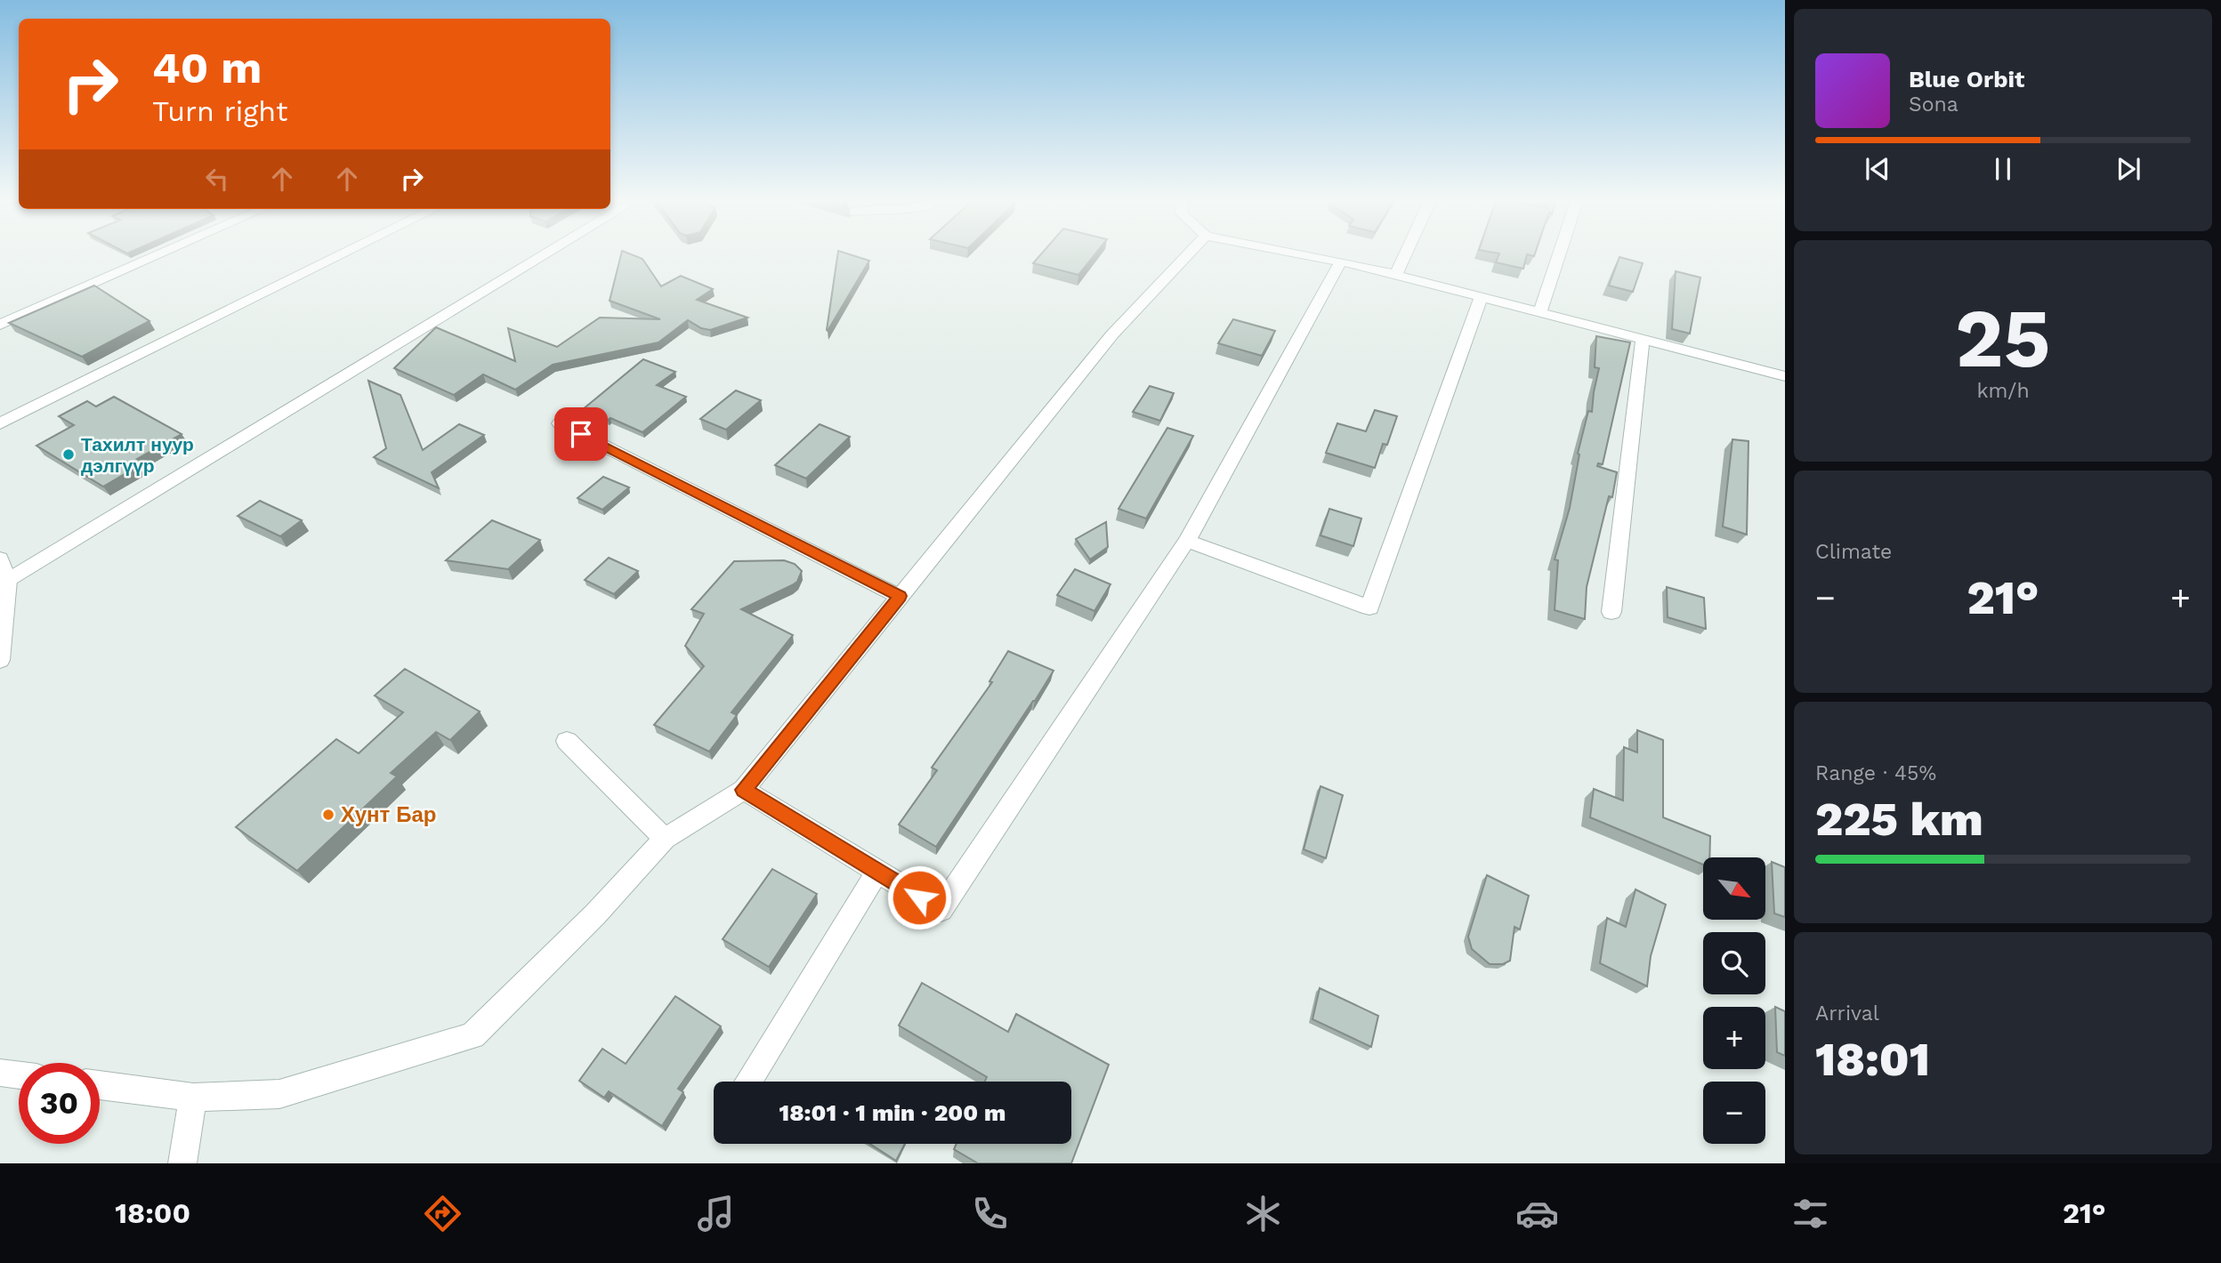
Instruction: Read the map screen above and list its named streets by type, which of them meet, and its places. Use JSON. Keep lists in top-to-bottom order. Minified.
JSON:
{"places":["Тахилт нуур дэлгүүр","Хунт Бар"],"north":"bottom right","page":{"turn":["40 m","Turn right"],"song":["Blue Orbit","Sona"],"tile":[["25","km/h"],"Climate",["Range · 45%","225 km"],["Arrival","18:01"]],"heat":["−","21°","+"],"map_buttons":["+","−"],"limit":"30","trip":"18:01 · 1 min · 200 m","tabs":["18:00","21°"]}}
